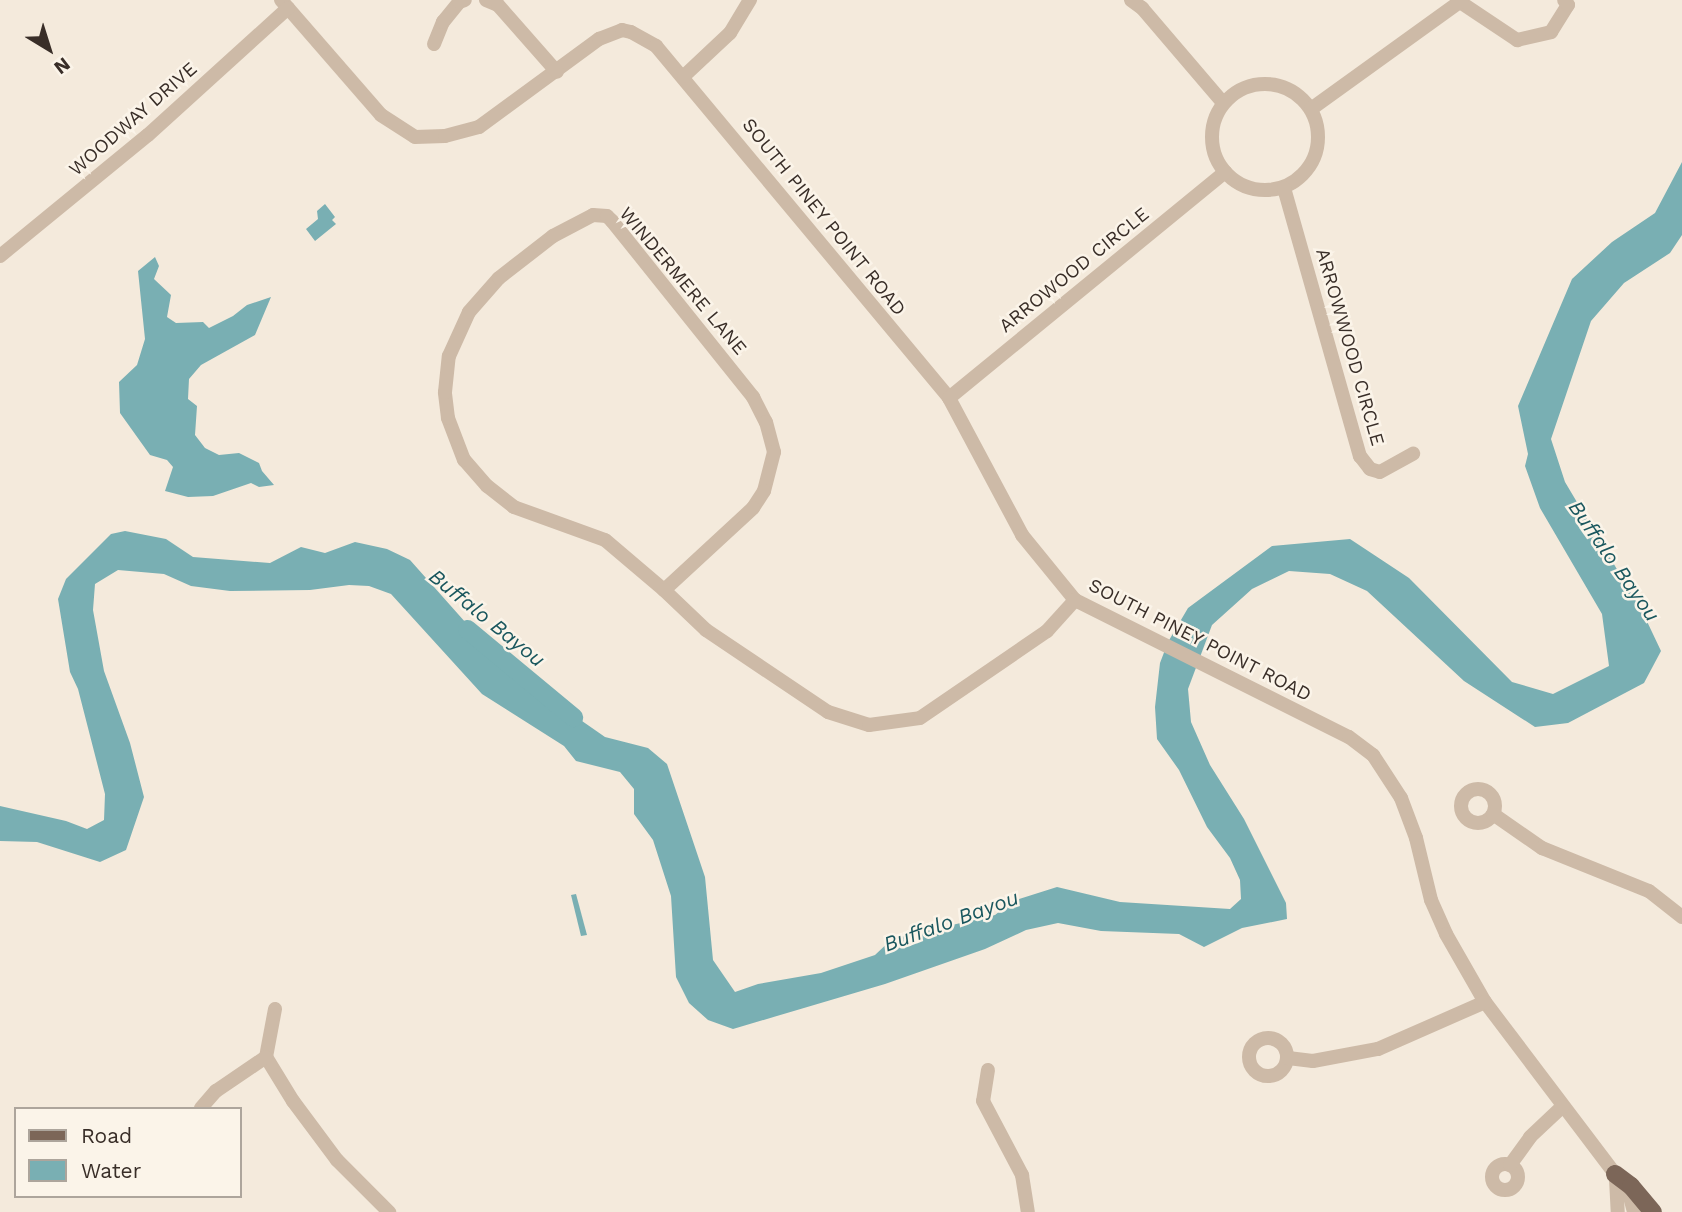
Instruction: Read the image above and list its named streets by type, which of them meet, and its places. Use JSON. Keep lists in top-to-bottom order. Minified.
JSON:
{"streets":{"street":["WOODWAY DRIVE","SOUTH PINEY POINT ROAD","ARROWOOD CIRCLE","WINDERMERE LANE","ARROWWOOD CIRCLE"]},"crossings":[["WOODWAY DRIVE","SOUTH PINEY POINT ROAD"],["SOUTH PINEY POINT ROAD","ARROWOOD CIRCLE"],["SOUTH PINEY POINT ROAD","WINDERMERE LANE"],["ARROWOOD CIRCLE","ARROWWOOD CIRCLE"]],"water":["Buffalo Bayou"],"legend":["Road","Water"],"north":"bottom right"}
